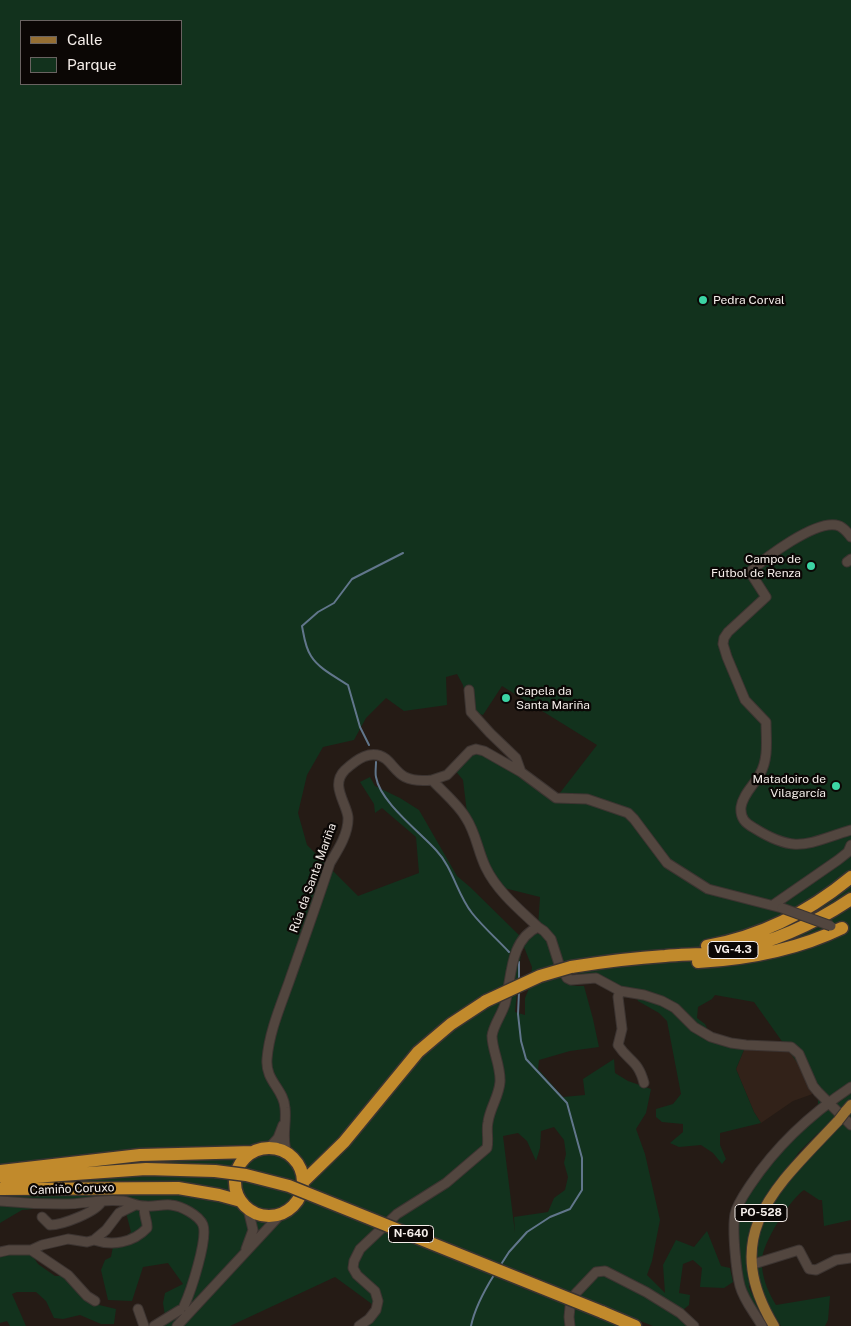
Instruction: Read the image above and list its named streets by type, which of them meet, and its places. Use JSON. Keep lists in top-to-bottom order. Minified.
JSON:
{"streets":{"highway":["VG-4.3","N-640"],"main road":["PO-528"],"street":["Rúa da Santa Mariña","Camiño Coruxo"]},"crossings":[["Rúa da Santa Mariña","VG-4.3"]],"places":["Pedra Corval","Campo de Fútbol de Renza","Capela da Santa Mariña","Matadoiro de Vilagarcía"],"legend":["Calle","Parque"]}
